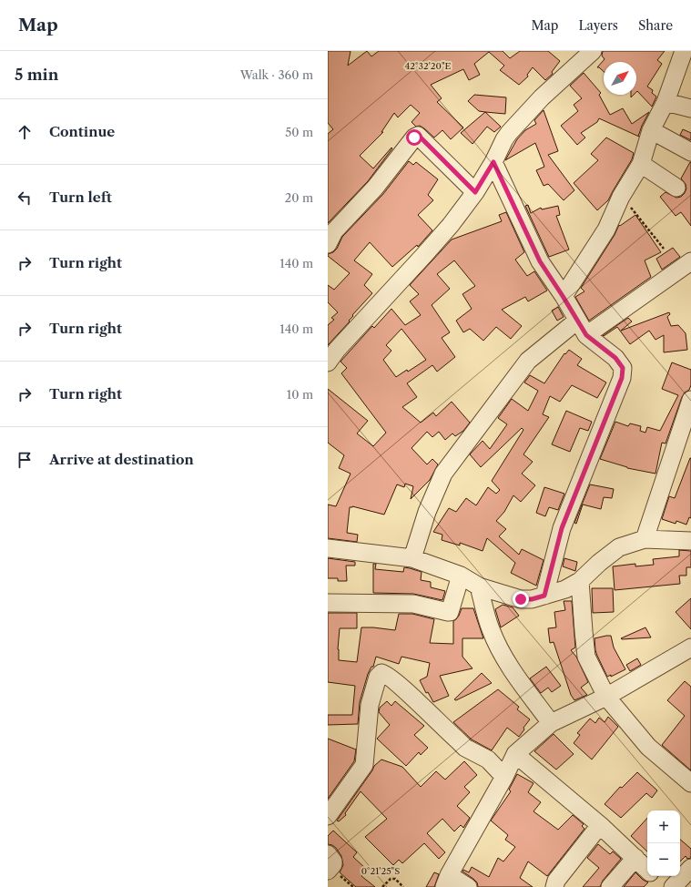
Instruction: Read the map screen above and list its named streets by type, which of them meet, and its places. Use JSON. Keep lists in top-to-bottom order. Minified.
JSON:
{"north":"top right","page":{"header":"Map","nav":["Map","Layers","Share"],"heading":["5 min","Walk · 360 m"],"list":[["Continue","50 m"],["Turn left","20 m"],["Turn right","140 m"],["Turn right","140 m"],["Turn right","10 m"],"Arrive at destination"],"map_buttons":["+","−"]},"coordinates":["42°32'20\"E","0°21'25\"S"]}
